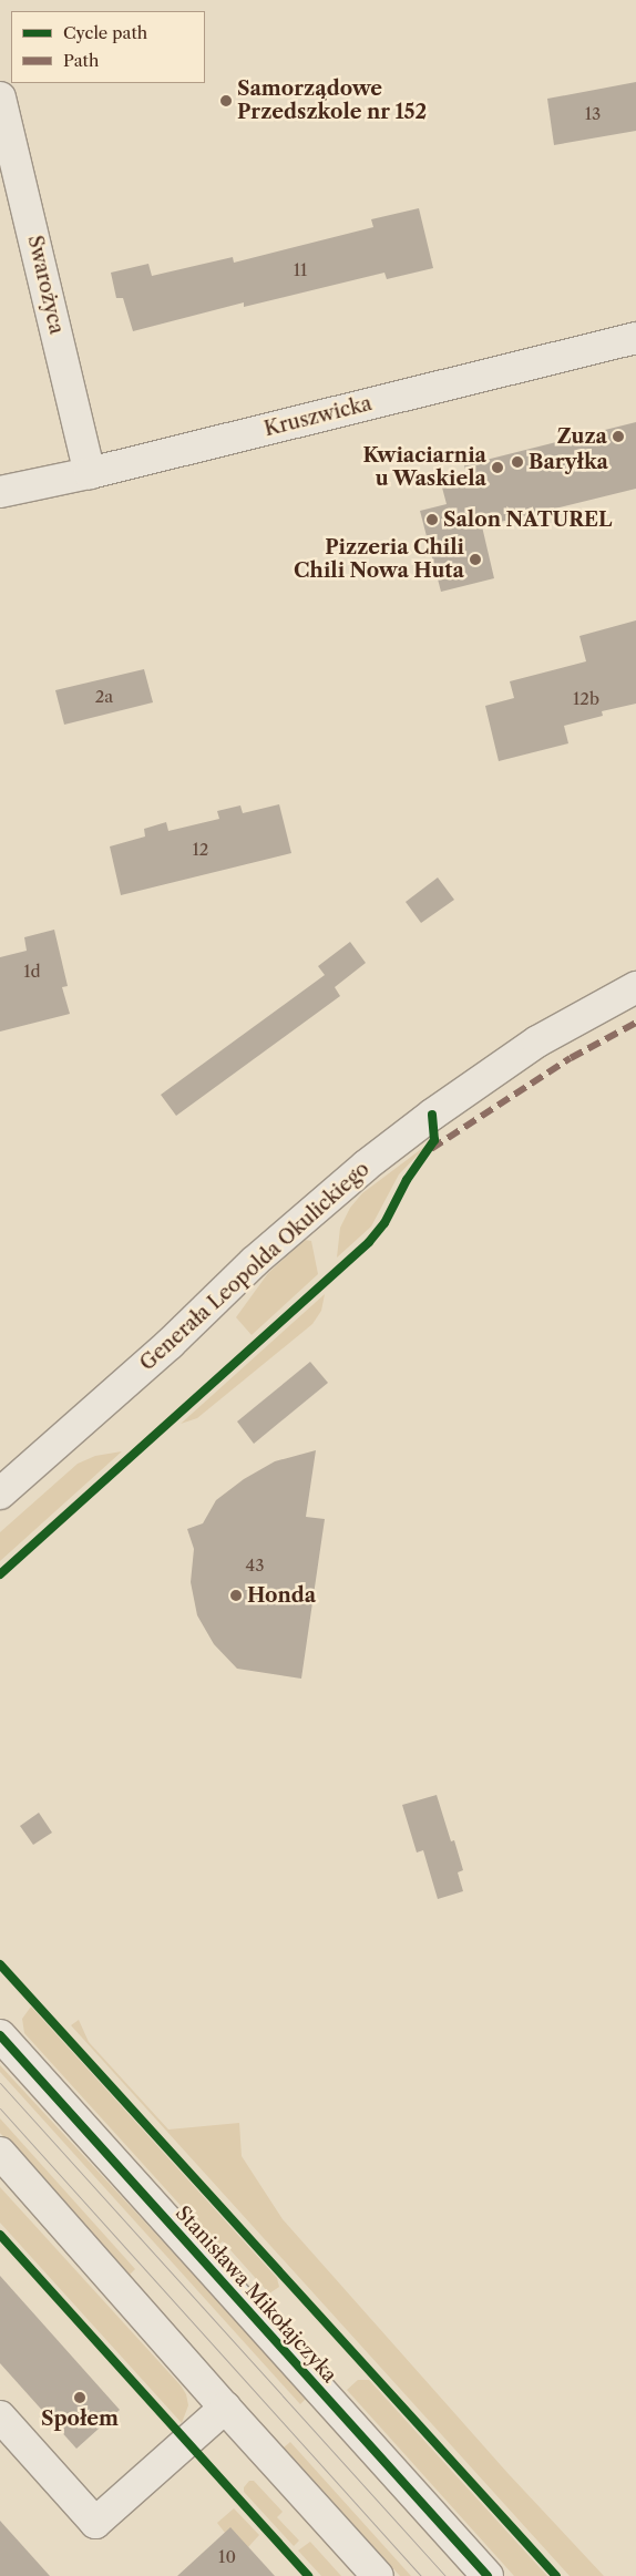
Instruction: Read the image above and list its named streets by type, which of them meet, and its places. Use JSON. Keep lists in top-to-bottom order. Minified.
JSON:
{"streets":{"street":["Swarożyca","Kruszwicka","Generała Leopolda Okulickiego","Stanisława Mikołajczyka"]},"crossings":[["Swarożyca","Kruszwicka"]],"places":["Samorządowe Przedszkole nr 152","Zuza","Baryłka","Kwiaciarnia u Waskiela","Salon NATUREL","Pizzeria Chili Chili Nowa Huta","Honda","Społem"],"house_numbers":["13","11","2a","12b","12","1d","43","10"],"legend":["Cycle path","Path"]}
